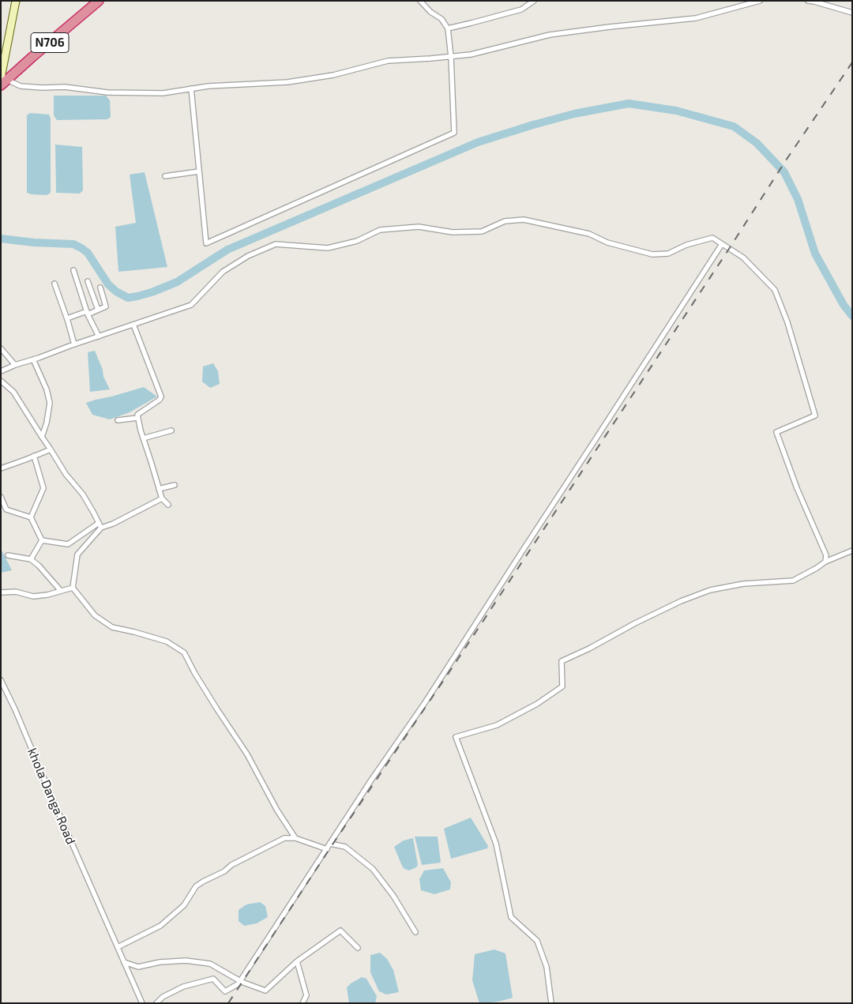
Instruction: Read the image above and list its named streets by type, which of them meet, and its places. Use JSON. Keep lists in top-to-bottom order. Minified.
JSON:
{"streets":{"highway":["N706"],"street":["khola Danga Road"]}}
